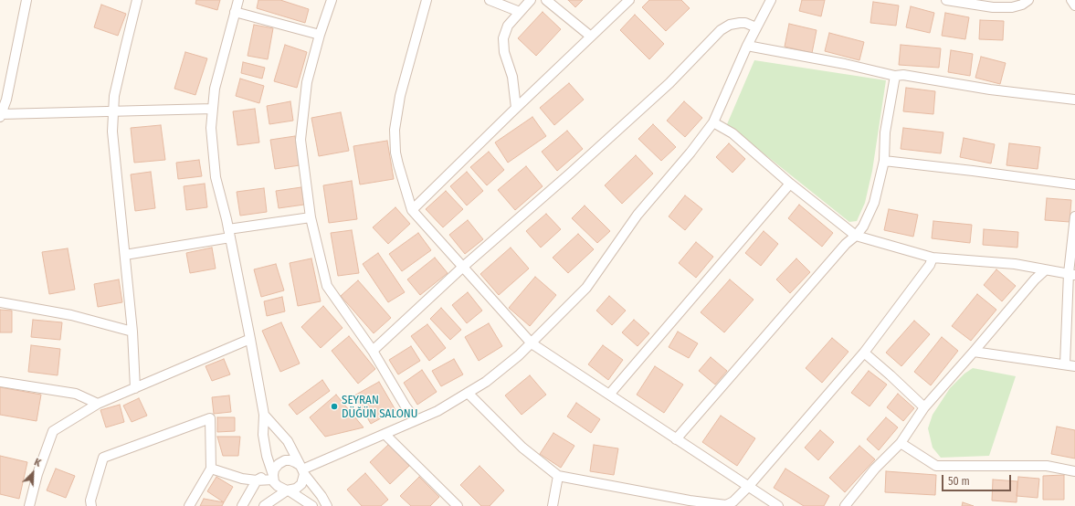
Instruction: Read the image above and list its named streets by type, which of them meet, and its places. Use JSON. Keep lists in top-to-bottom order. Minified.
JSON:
{"places":["SEYRAN DÜĞÜN SALONU"],"scale_bar":"50 m","north":"top right"}
